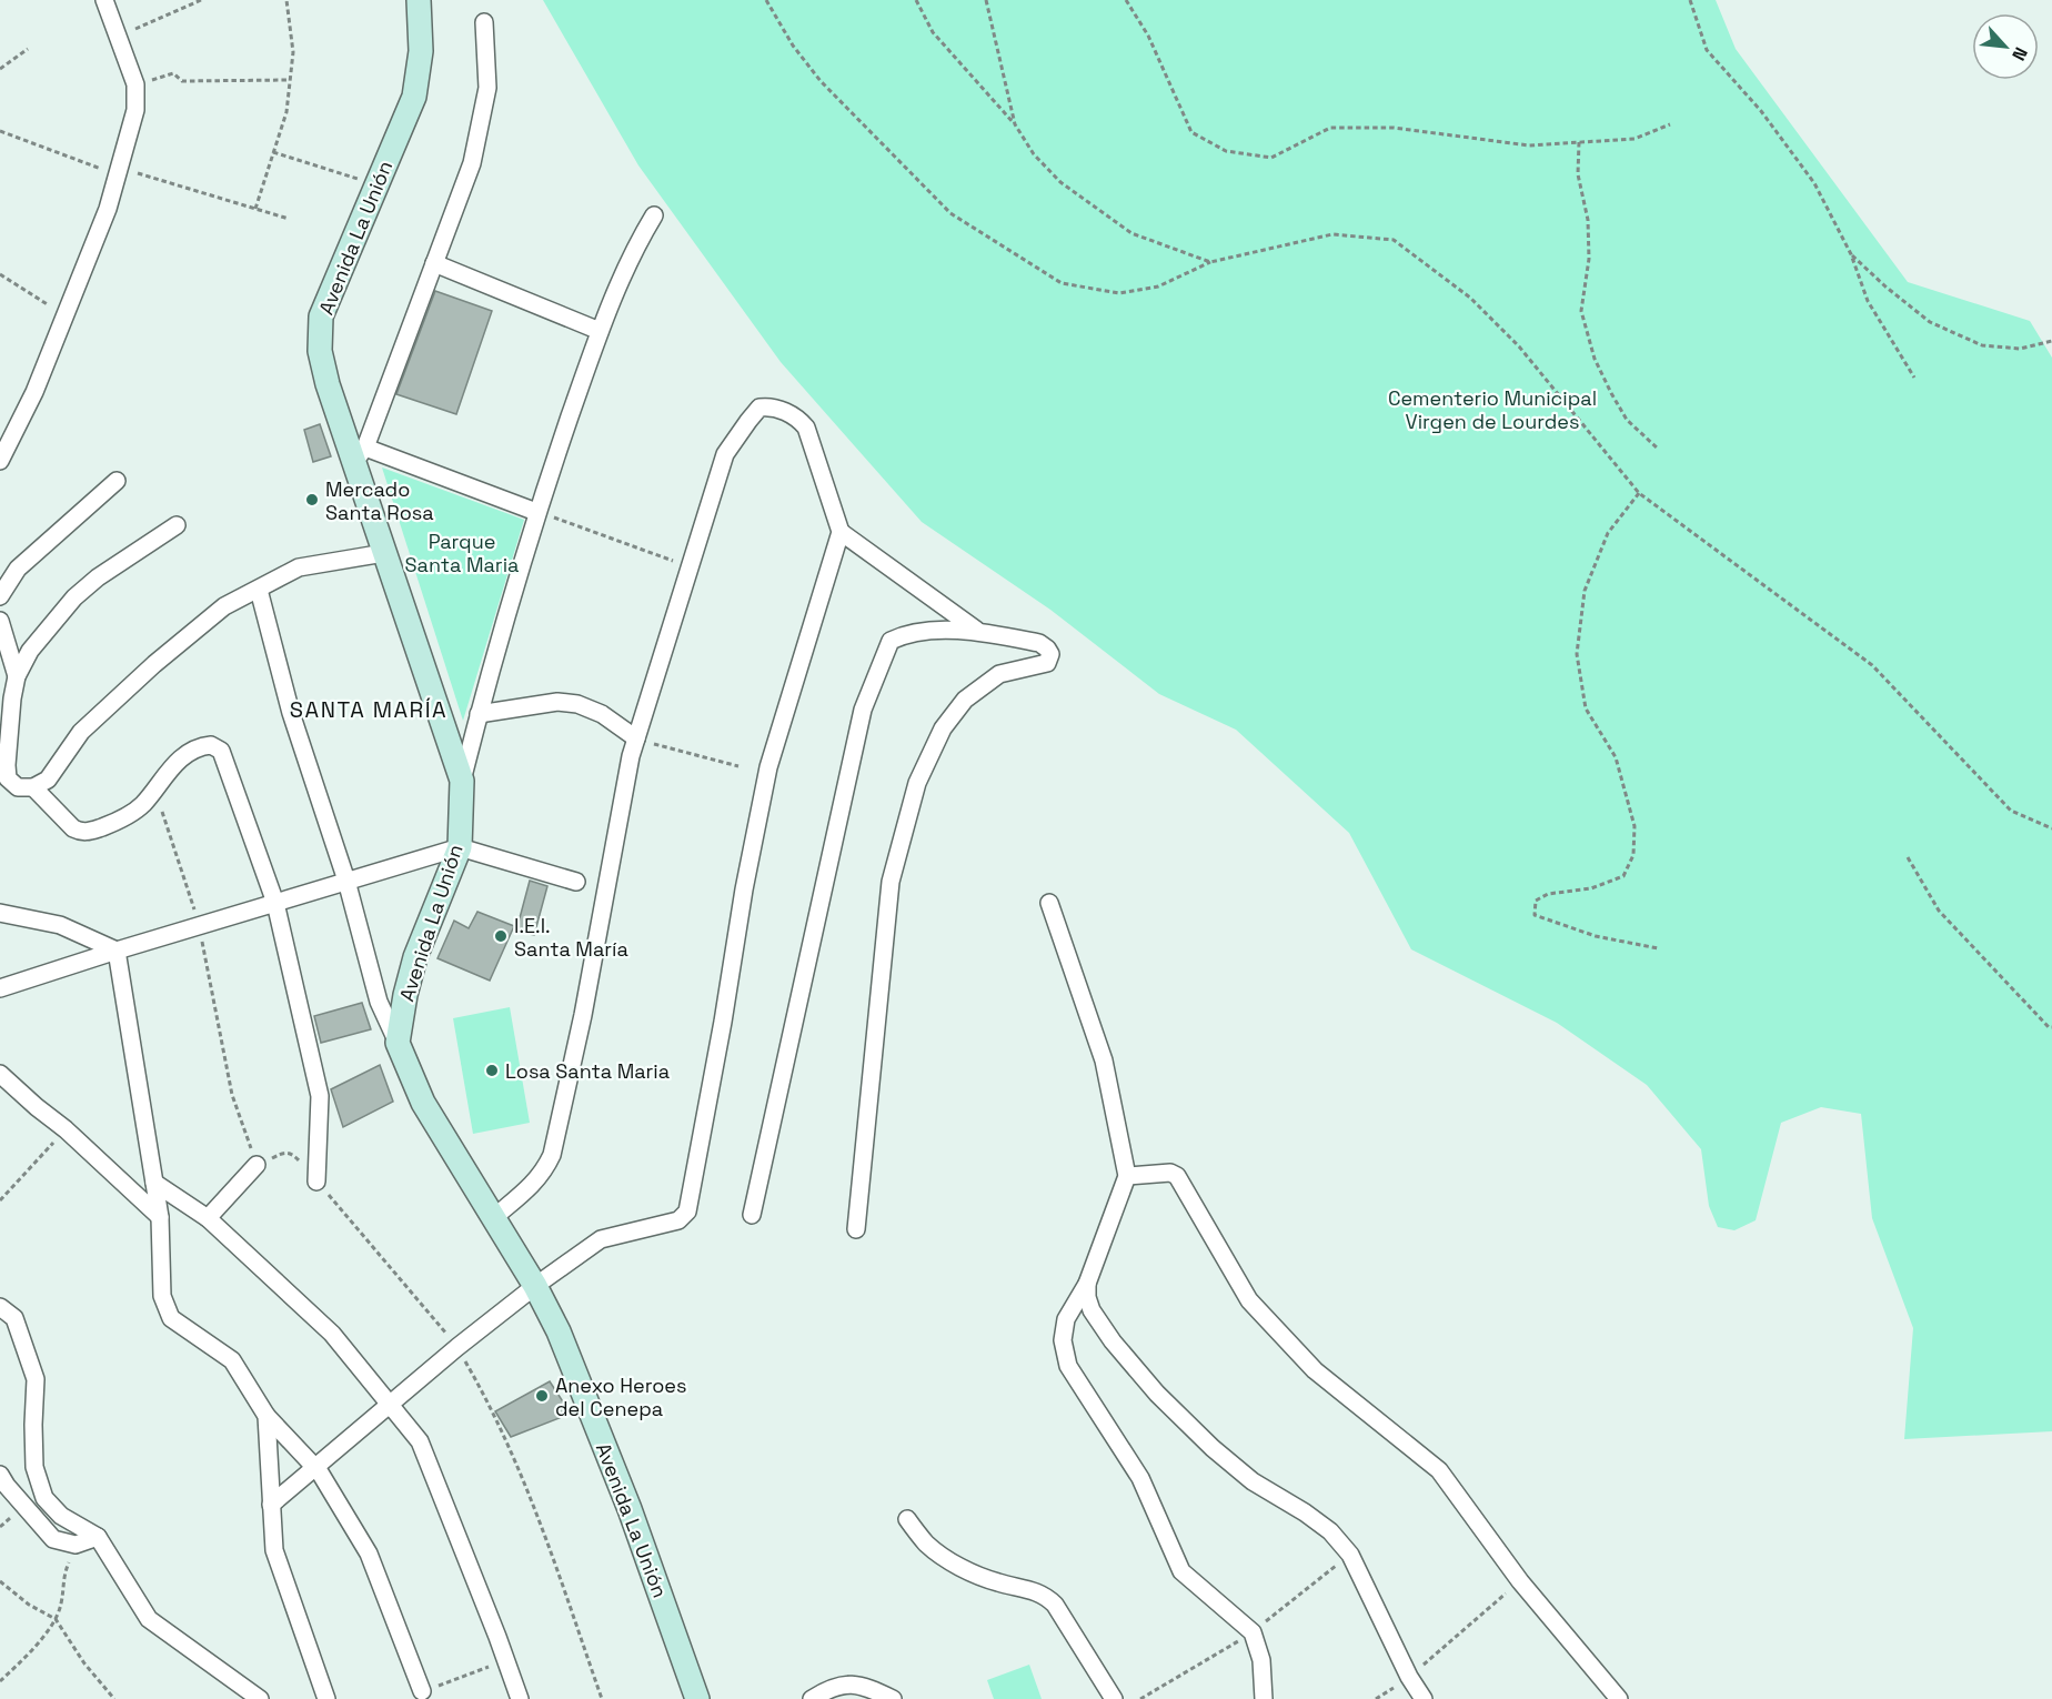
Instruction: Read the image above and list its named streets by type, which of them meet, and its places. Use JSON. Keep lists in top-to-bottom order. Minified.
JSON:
{"streets":{"main road":["Avenida La Unión"]},"districts":["SANTA MARÍA"],"parks":["Cementerio Municipal Virgen de Lourdes","Parque Santa Maria"],"places":["Mercado Santa Rosa","I.E.I. Santa María","Losa Santa Maria","Anexo Heroes del Cenepa"],"north":"bottom right"}
